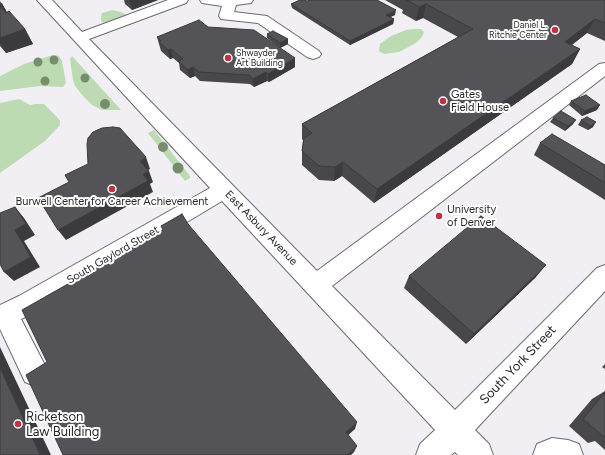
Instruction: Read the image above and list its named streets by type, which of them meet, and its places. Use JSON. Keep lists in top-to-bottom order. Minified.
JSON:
{"streets":{"street":["East Asbury Avenue","South Gaylord Street","South York Street"]},"crossings":[["East Asbury Avenue","South Gaylord Street"],["East Asbury Avenue","South York Street"]],"places":["Daniel L. Ritchie Center","Shwayder Art Building","Gates Field House","Burwell Center for Career Achievement","University of Denver","Ricketson Law Building"]}
